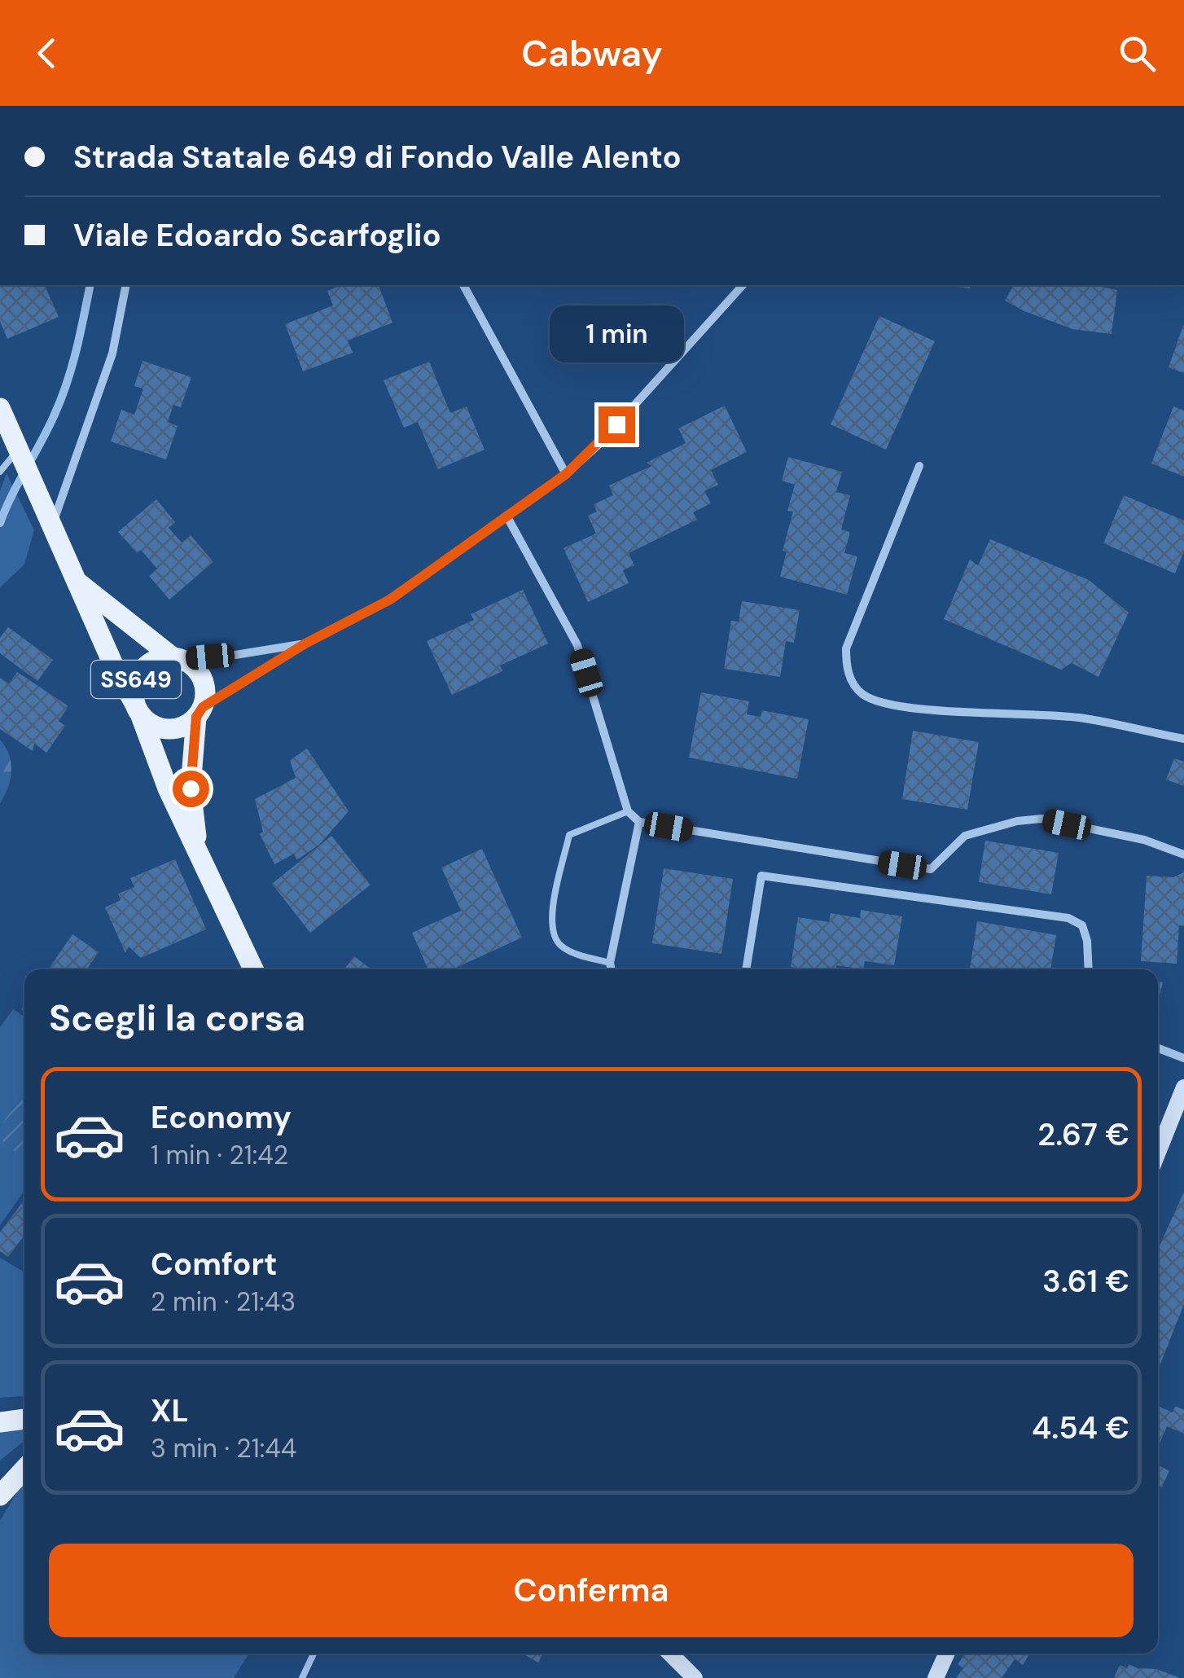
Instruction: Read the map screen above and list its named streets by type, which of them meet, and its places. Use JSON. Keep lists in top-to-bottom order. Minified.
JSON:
{"streets":{"main road":["SS649"]},"page":{"header":"Cabway","banner":["Strada Statale 649 di Fondo Valle Alento","Viale Edoardo Scarfoglio"],"bubble":"1 min","heading":"Scegli la corsa","list":[{"name":"Economy","note":"1 min · 21:42","value":"2.67 €"},{"name":"Comfort","note":"2 min · 21:43","value":"3.61 €"},{"name":"XL","note":"3 min · 21:44","value":"4.54 €"}],"buttons":"Conferma"}}
